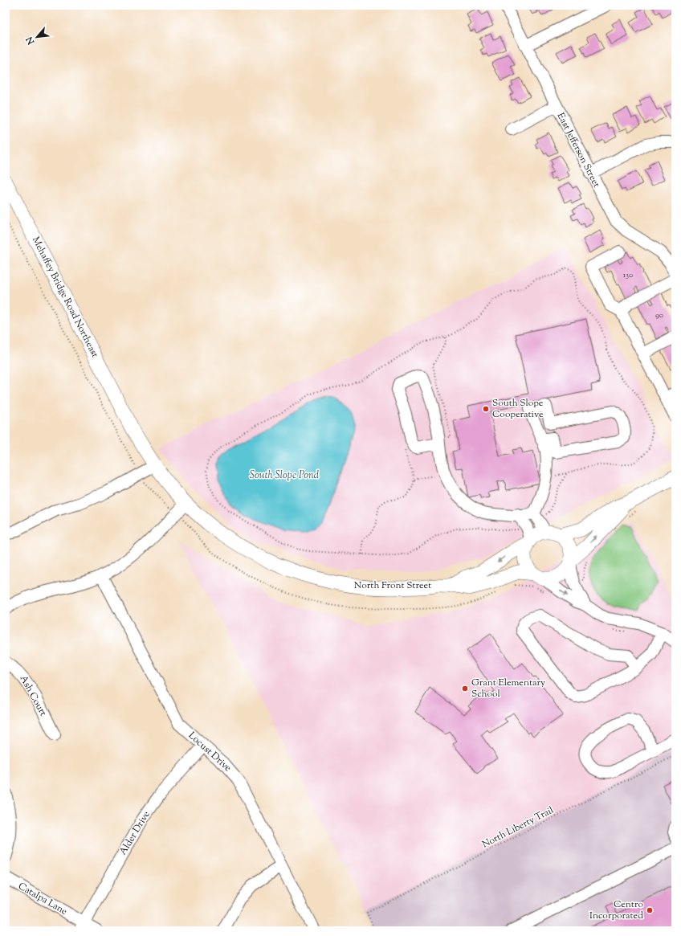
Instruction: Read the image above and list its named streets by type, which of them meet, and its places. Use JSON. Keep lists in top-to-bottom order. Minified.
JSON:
{"streets":{"main road":["Mehaffey Bridge Road Northeast","North Front Street"],"street":["East Jefferson Street","Ash Court","Locust Drive","Alder Drive","Catalpa Lane"],"path":["North Liberty Trail"]},"crossings":[["Mehaffey Bridge Road Northeast","North Front Street"],["Locust Drive","Alder Drive"],["Alder Drive","Catalpa Lane"]],"water":["South Slope Pond"],"places":["South Slope Cooperative","Grant Elementary School","Centro Incorporated"],"house_numbers":["130","90"],"north":"bottom left"}
